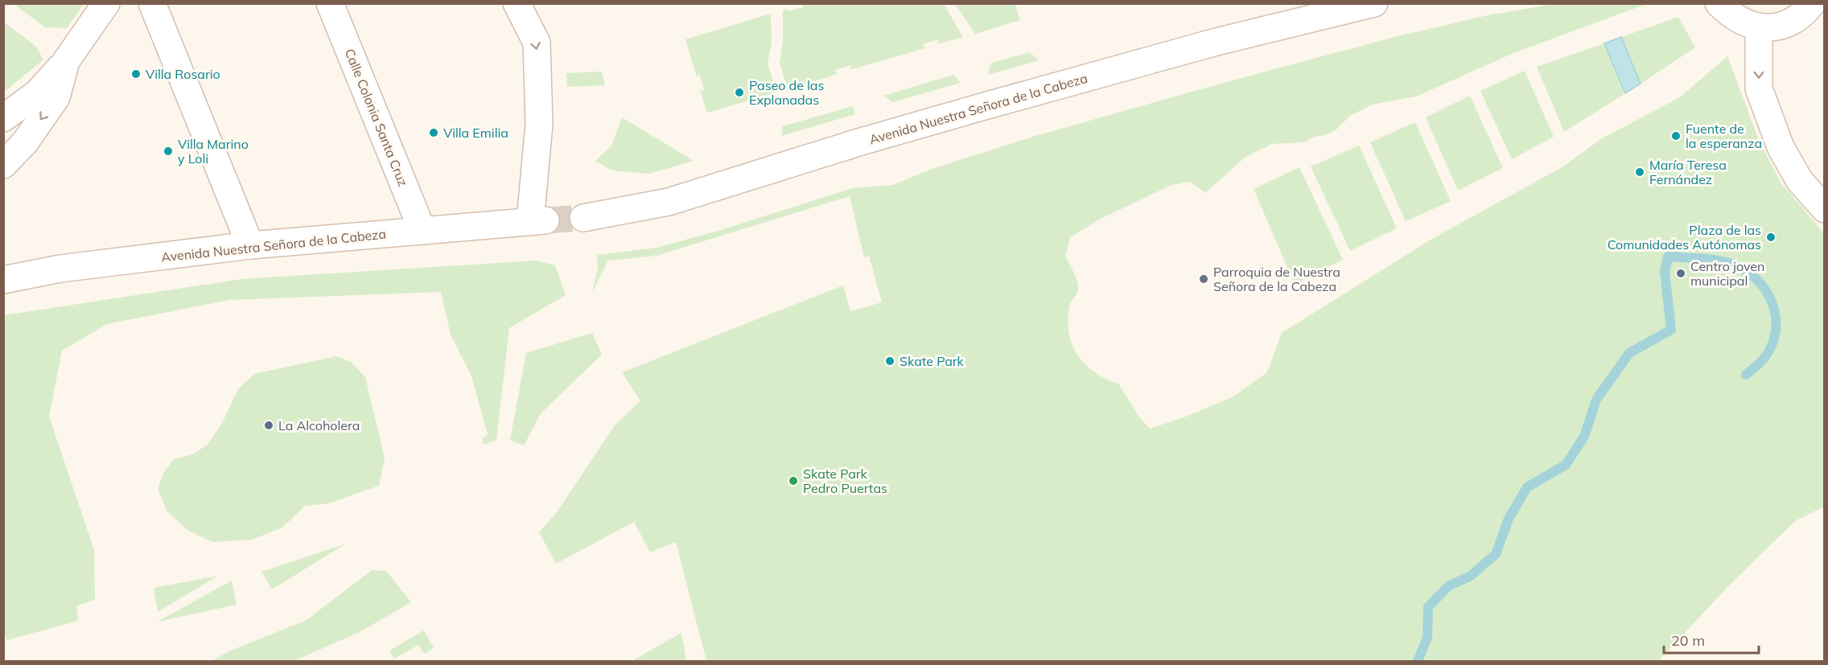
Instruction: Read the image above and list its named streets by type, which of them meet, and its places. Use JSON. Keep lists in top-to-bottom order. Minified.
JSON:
{"streets":{"main road":["Avenida Nuestra Señora de la Cabeza","Calle Colonia Santa Cruz"]},"crossings":[["Avenida Nuestra Señora de la Cabeza","Calle Colonia Santa Cruz"]],"places":["Villa Rosario","Paseo de las Explanadas","Villa Emilia","Fuente de la esperanza","Villa Marino y Loli","María Teresa Fernández","Plaza de las Comunidades Autónomas","Centro joven municipal","Parroquia de Nuestra Señora de la Cabeza","Skate Park","La Alcoholera","Skate Park Pedro Puertas"],"scale_bar":"20 m"}
